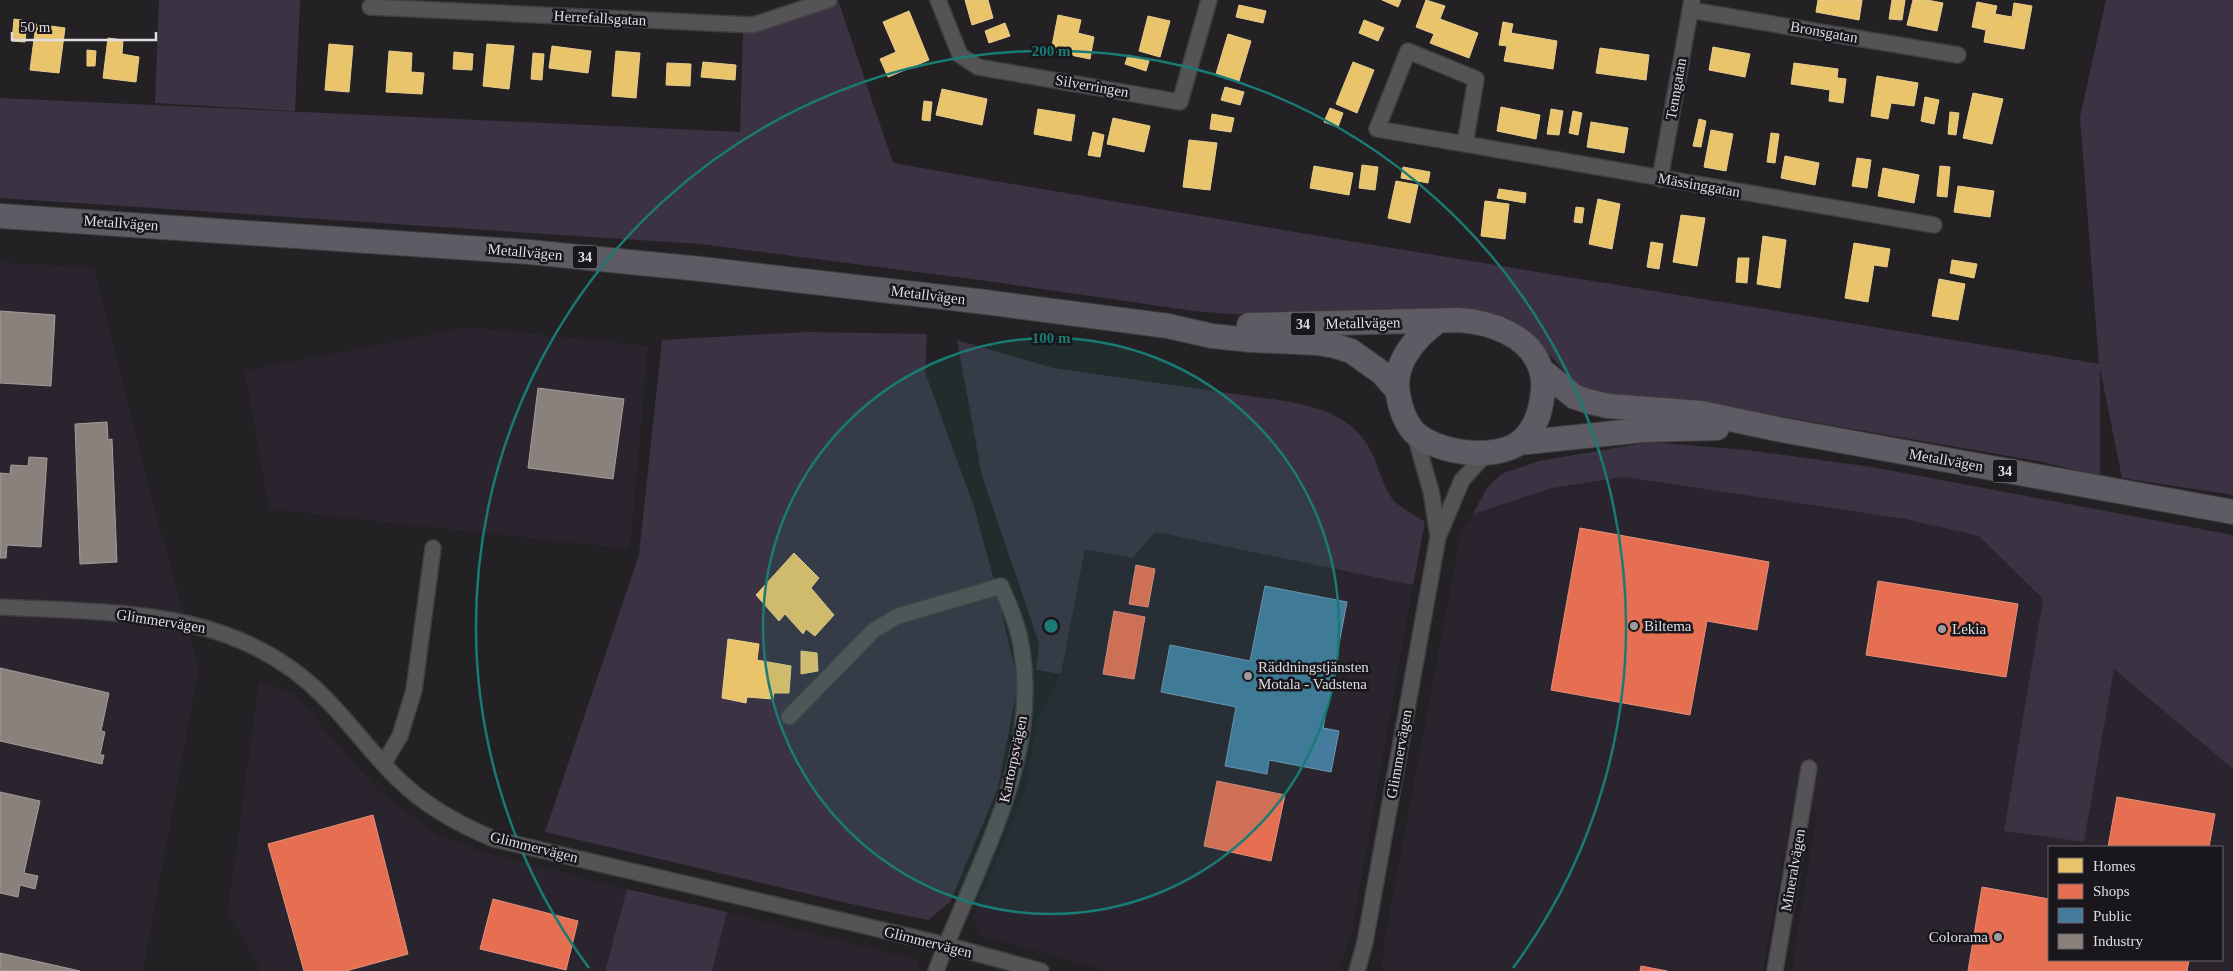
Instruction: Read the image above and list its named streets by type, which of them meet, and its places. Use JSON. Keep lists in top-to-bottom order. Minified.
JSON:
{"streets":{"main road":["Metallvägen","34"],"street":["Herrefallsgatan","Bronsgatan","Silverringen","Tenngatan","Mässinggatan","Glimmervägen","Kartorpsvägen","Mineralvägen"]},"crossings":[["Bronsgatan","Tenngatan"],["Tenngatan","Mässinggatan"],["Metallvägen","34"],["Metallvägen","Glimmervägen"],["34","Glimmervägen"],["Glimmervägen","Kartorpsvägen"]],"places":["Biltema","Lekia","Räddningstjänsten Motala - Vadstena","Colorama"],"legend":["Homes","Shops","Public","Industry"],"scale_bar":"50 m","rings":["200 m","100 m"]}
